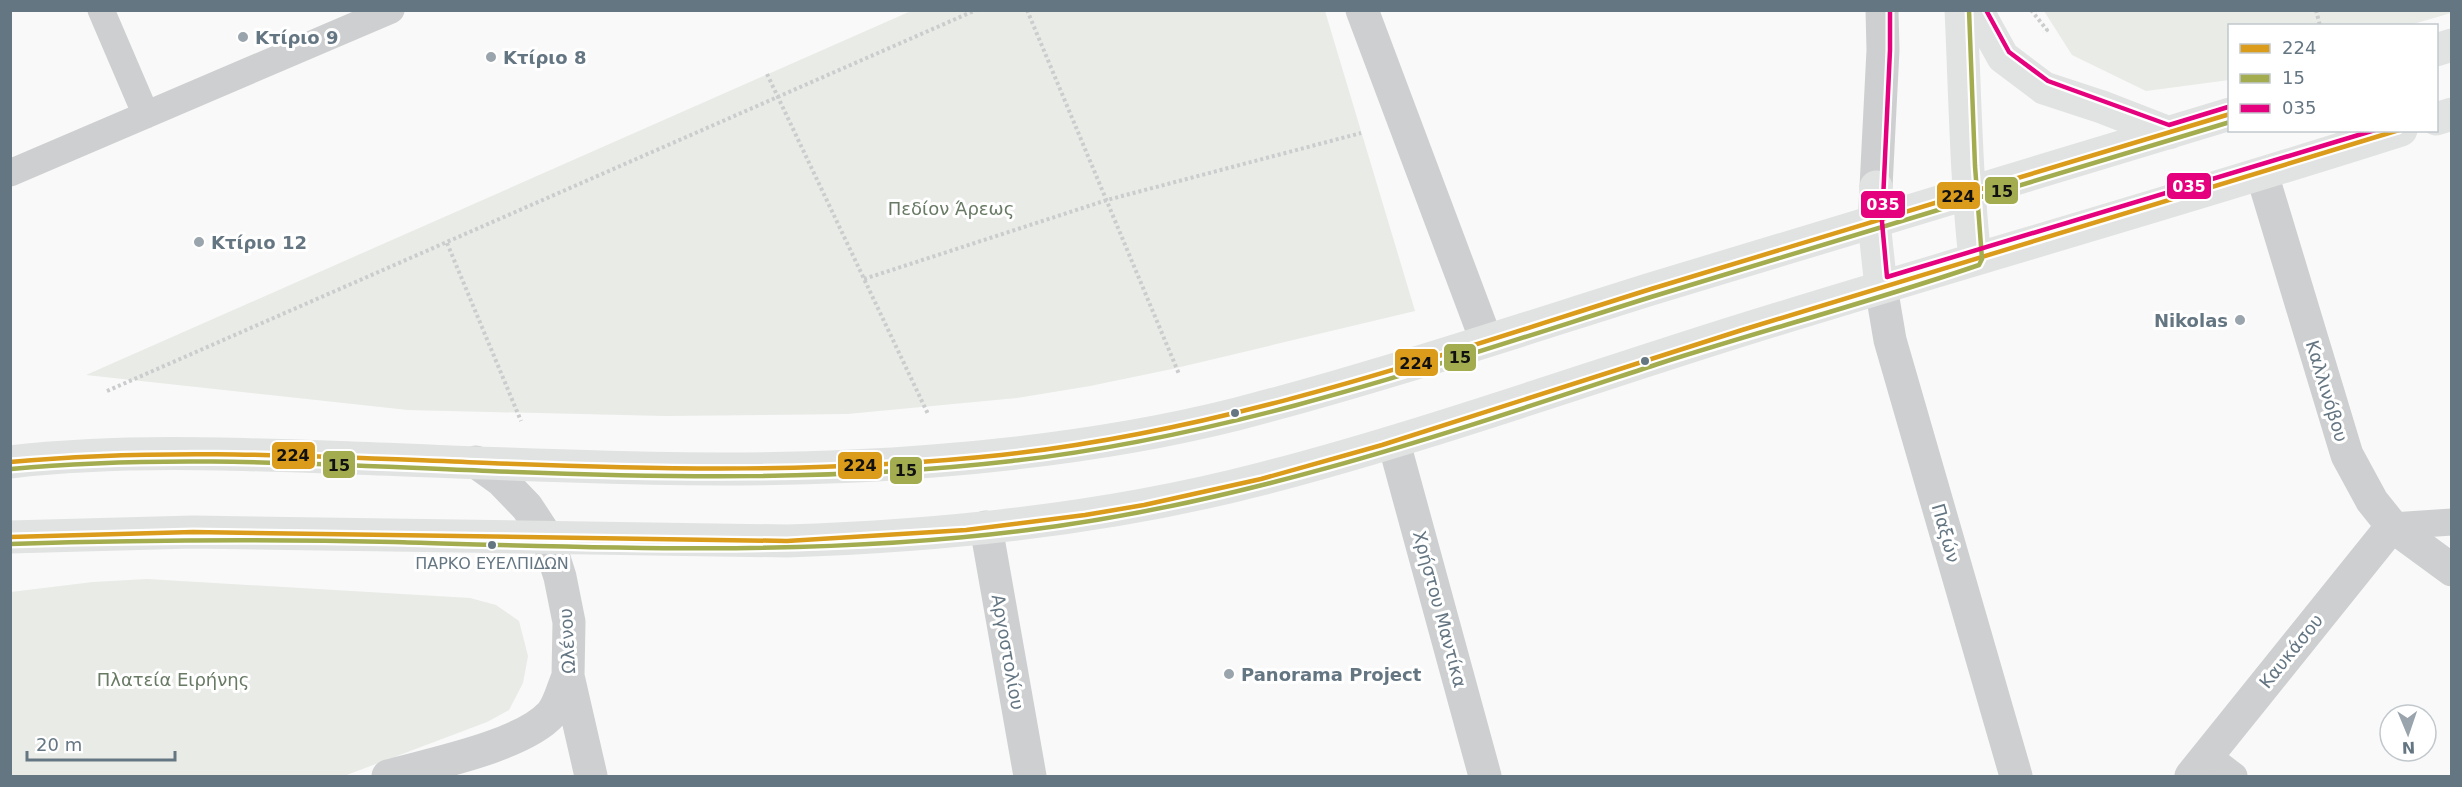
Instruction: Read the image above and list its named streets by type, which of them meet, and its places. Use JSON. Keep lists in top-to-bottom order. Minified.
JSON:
{"streets":{"street":["Καλλινόβου","Παξών","Χρήστου Μαντίκα","Ωλένου","Καυκάσου","Αργοστολίου"]},"crossings":[["Καλλινόβου","Καυκάσου"]],"parks":["Πεδίον Άρεως","Πλατεία Ειρήνης"],"places":["Κτίριο 9","Κτίριο 8","Κτίριο 12","Nikolas","ΠΑΡΚΟ ΕΥΕΛΠΙΔΩΝ","Panorama Project"],"lines":["transit line 15","transit line 035","transit line 224"],"legend":["224","15","035"],"scale_bar":"20 m","north":"bottom"}
